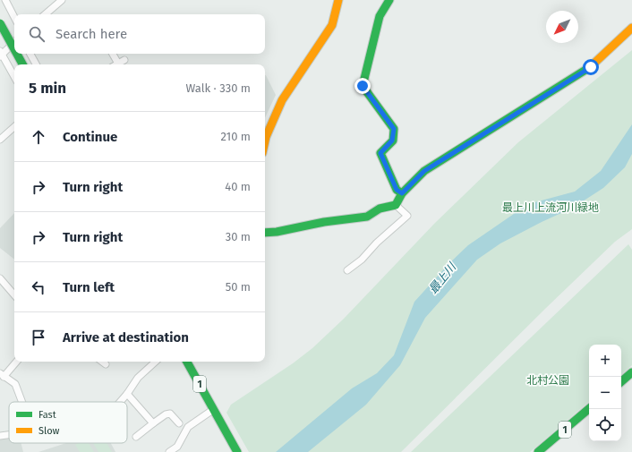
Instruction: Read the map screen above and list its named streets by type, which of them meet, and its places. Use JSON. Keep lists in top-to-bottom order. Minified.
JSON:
{"streets":{"street":["1"]},"water":["最上川"],"parks":["最上川上流河川緑地","北村公園"],"legend":["Fast","Slow"],"north":"bottom left","page":{"search":"Search here","heading":["5 min","Walk · 330 m"],"list":[["Continue","210 m"],["Turn right","40 m"],["Turn right","30 m"],["Turn left","50 m"],"Arrive at destination"],"map_buttons":["+","−"]}}
